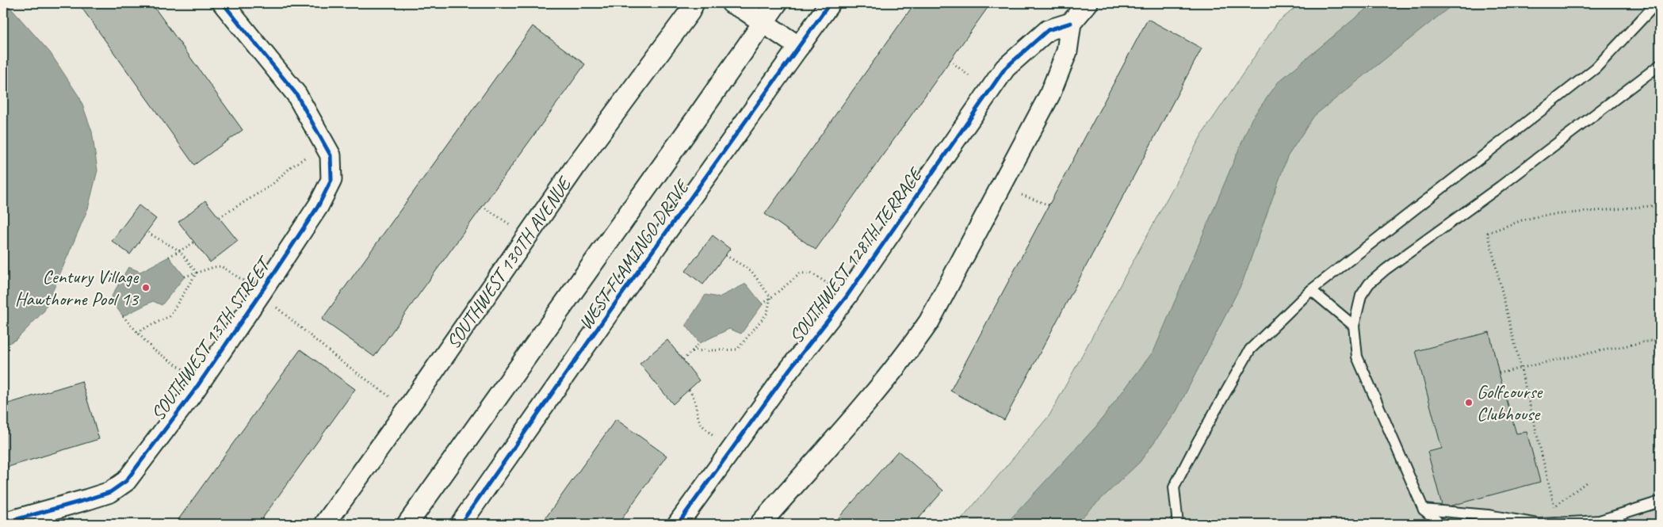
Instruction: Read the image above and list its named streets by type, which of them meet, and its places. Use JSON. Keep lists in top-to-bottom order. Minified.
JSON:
{"streets":{"street":["WEST FLAMINGO DRIVE","SOUTHWEST 128TH TERRACE","SOUTHWEST 130TH AVENUE","SOUTHWEST 13TH STREET"]},"places":["Century Village Hawthorne Pool 13","Golfcourse Clubhouse"]}
